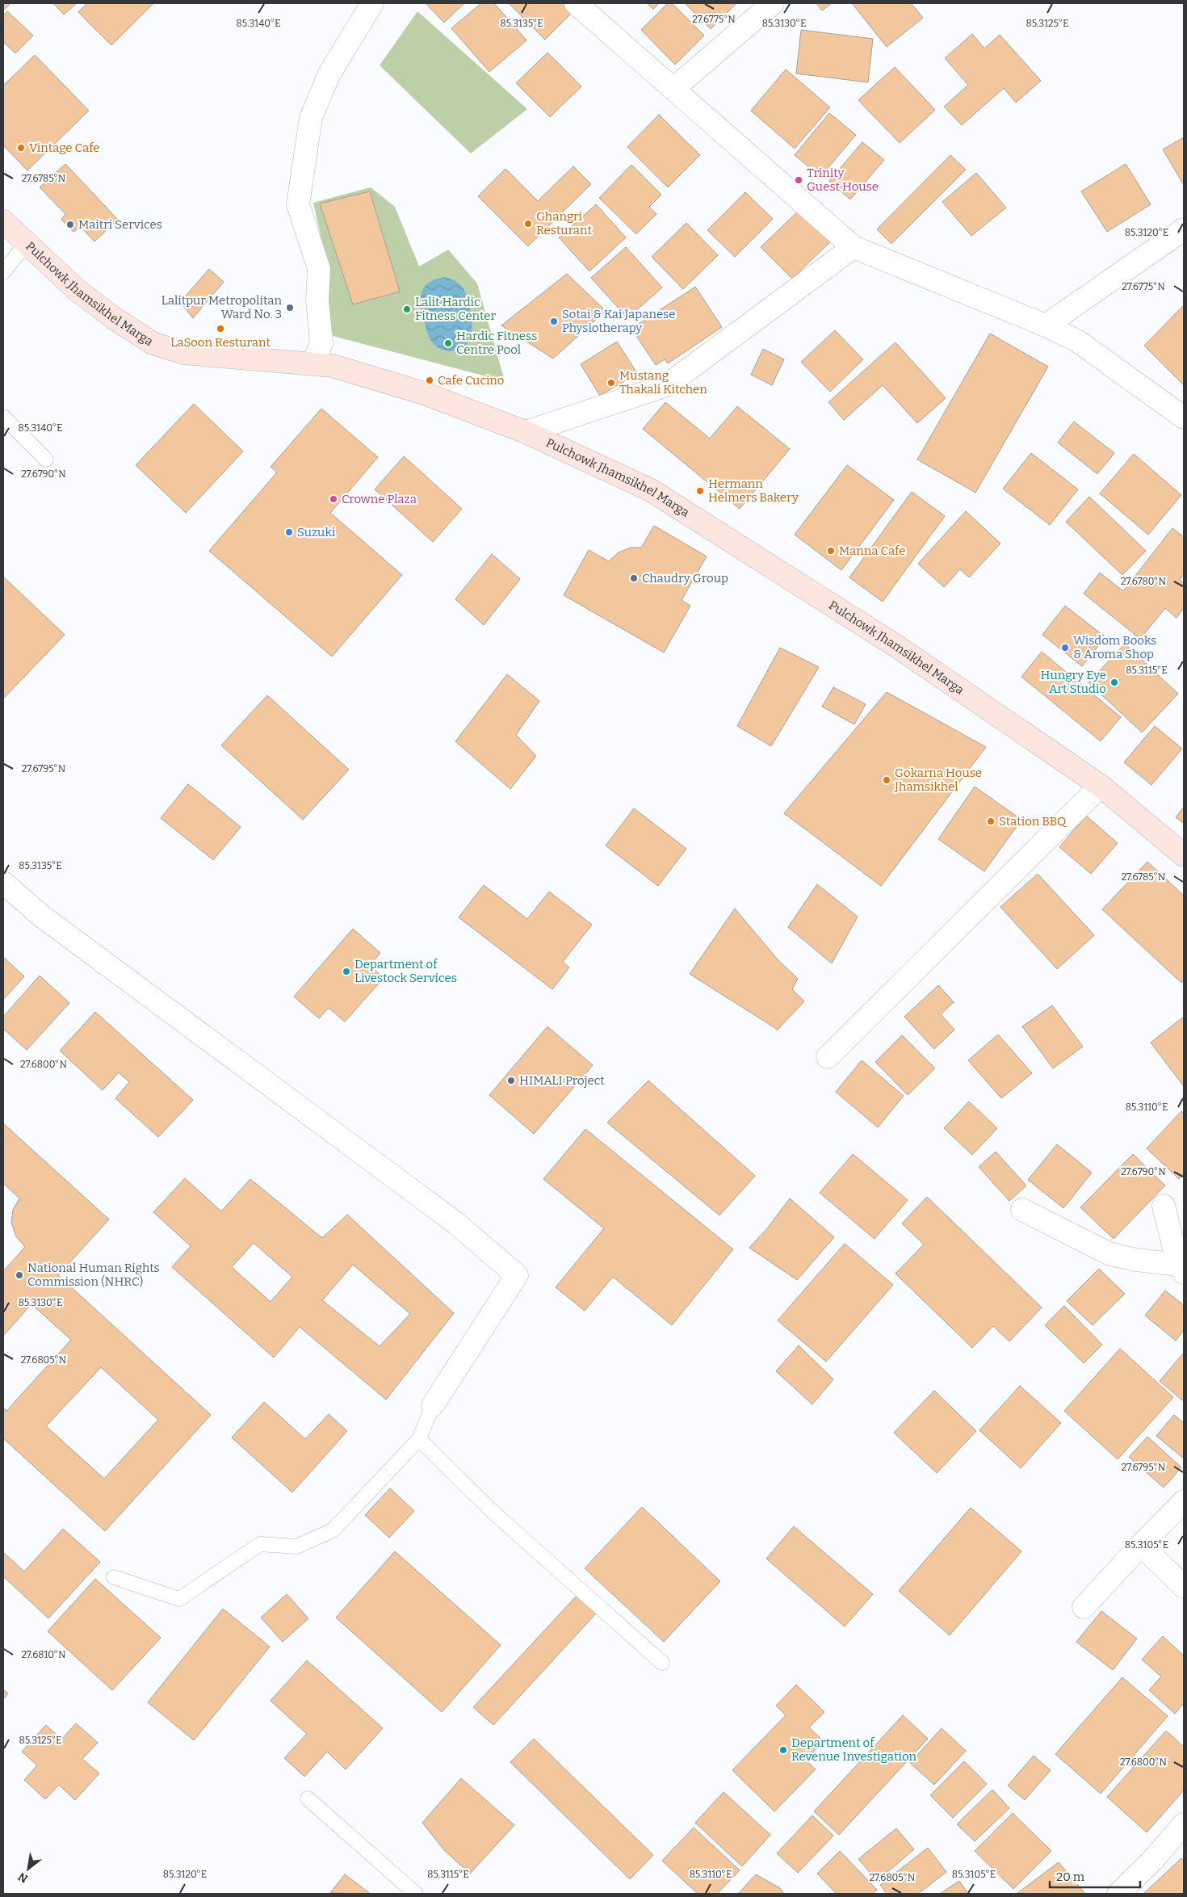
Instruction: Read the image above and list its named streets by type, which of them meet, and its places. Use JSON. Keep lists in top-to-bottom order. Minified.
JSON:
{"streets":{"main road":["Pulchowk Jhamsikhel Marga"]},"places":["Vintage Cafe","Trinity Guest House","Ghangri Resturant","Maitri Services","Lalitpur Metropolitan Ward No. 3","Lalit Hardic Fitness Center","Sotai & Kai Japanese Physiotherapy","LaSoon Resturant","Hardic Fitness Centre Pool","Cafe Cucino","Mustang Thakali Kitchen","Hermann Helmers Bakery","Crowne Plaza","Suzuki","Manna Cafe","Chaudry Group","Wisdom Books & Aroma Shop","Hungry Eye Art Studio","Gokarna House Jhamsikhel","Station BBQ","Department of Livestock Services","HIMALI Project","National Human Rights Commission (NHRC)","Department of Revenue Investigation"],"scale_bar":"20 m","north":"bottom left","coordinates":["27.6775°N","85.3140°E","85.3135°E","85.3130°E","85.3125°E","27.6785°N","85.3120°E","27.6790°N","27.6780°N","85.3115°E","27.6795°N","27.6800°N","85.3110°E","27.6805°N","85.3105°E","27.6810°N"]}
